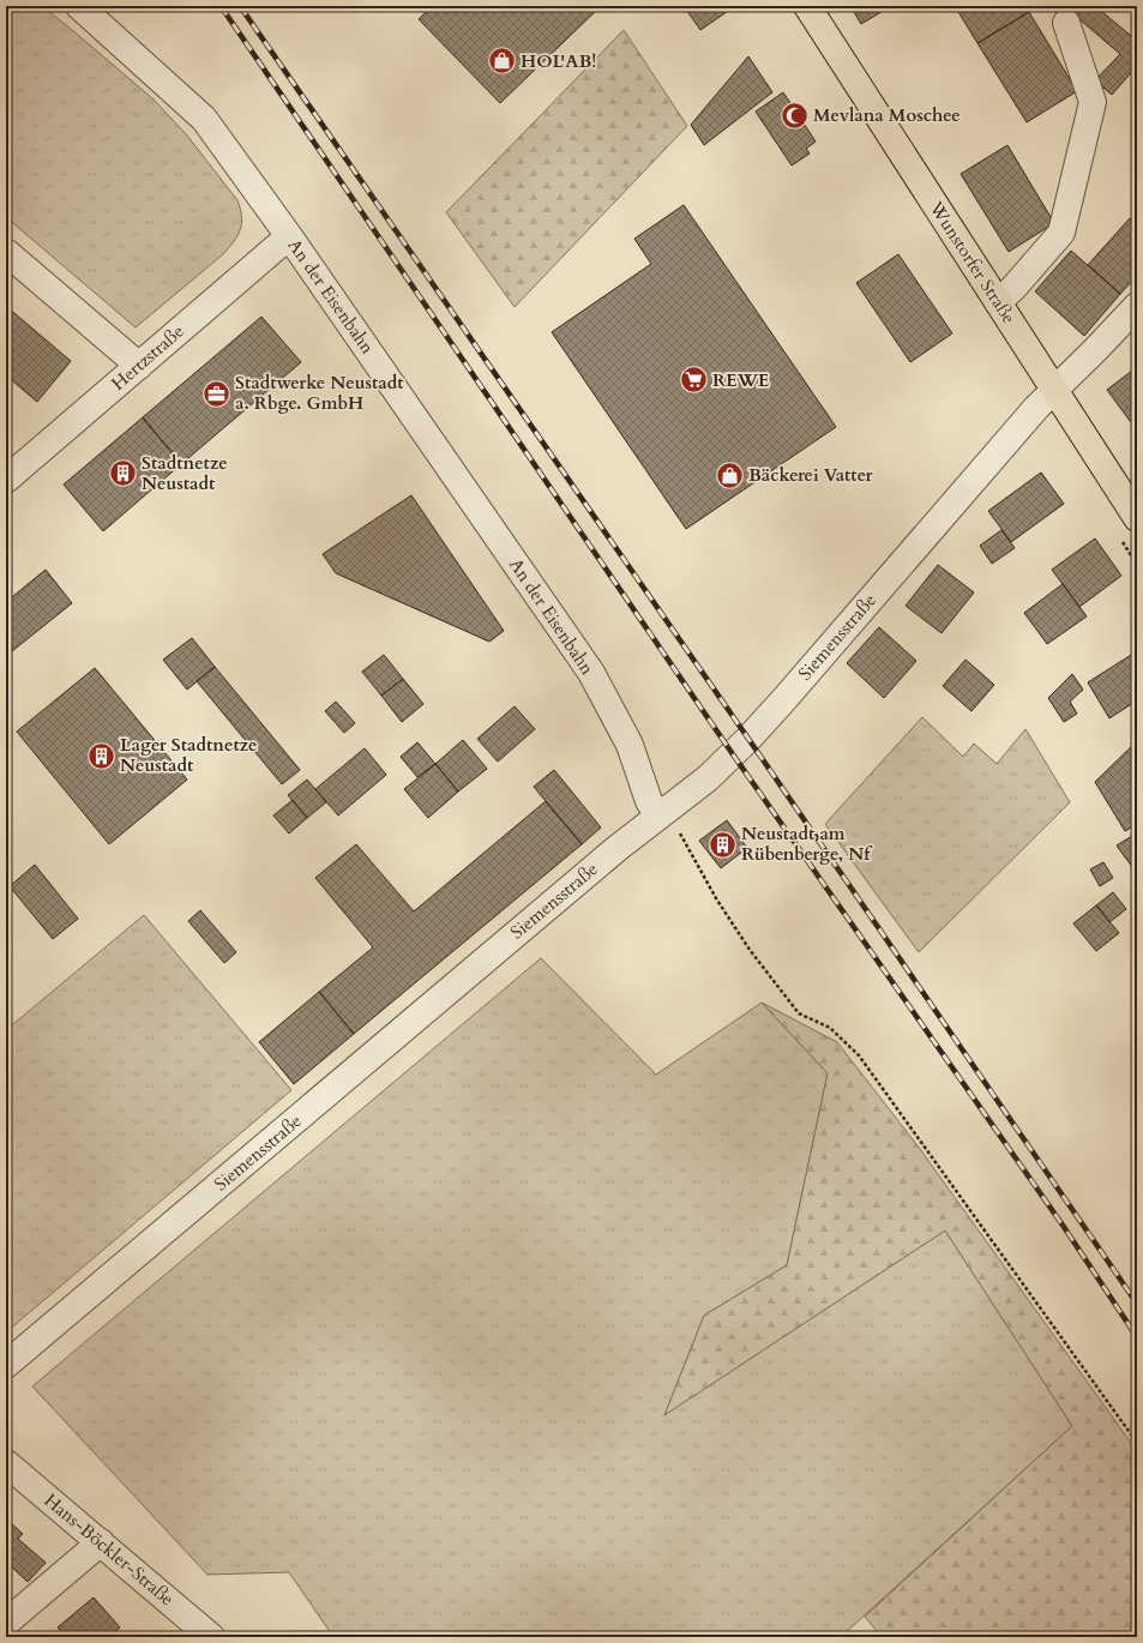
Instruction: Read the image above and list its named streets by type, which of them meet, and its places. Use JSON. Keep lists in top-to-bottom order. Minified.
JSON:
{"streets":{"main road":["Wunstorfer Straße"],"street":["An der Eisenbahn","Hertzstraße","Siemensstraße","Hans-Böckler-Straße"]},"crossings":[["Wunstorfer Straße","Siemensstraße"],["An der Eisenbahn","Hertzstraße"],["An der Eisenbahn","Siemensstraße"]],"places":{"shop":["HOL'AB!","Bäckerei Vatter"],"mosque":["Mevlana Moschee"],"supermarket":["REWE"],"office":["Stadtwerke Neustadt a. Rbge. GmbH"],"building":["Stadtnetze Neustadt","Lager Stadtnetze Neustadt","Neustadt am Rübenberge, Nf"]}}
